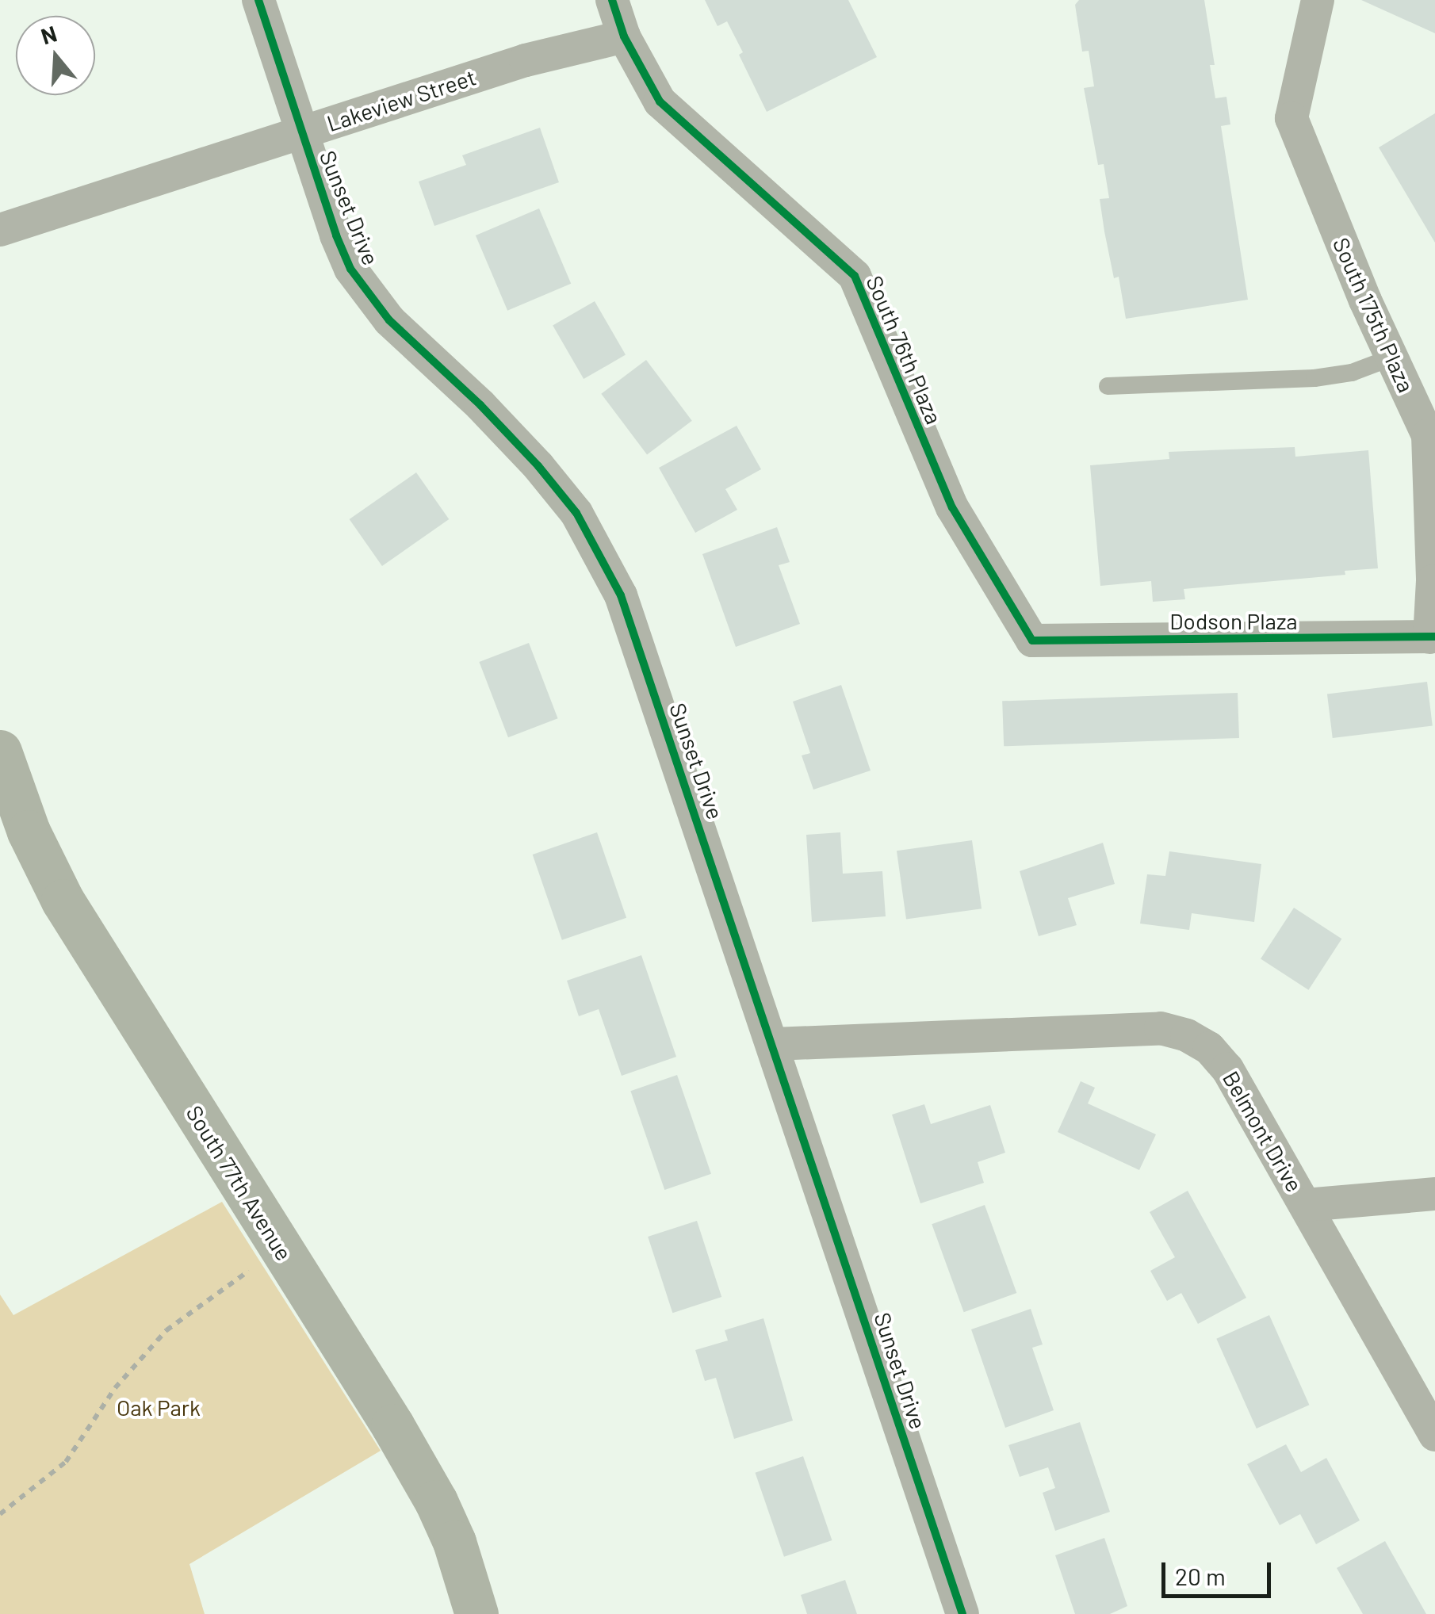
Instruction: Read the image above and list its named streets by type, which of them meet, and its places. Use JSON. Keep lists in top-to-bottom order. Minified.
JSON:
{"streets":{"street":["Lakeview Street","Sunset Drive","South 175th Plaza","South 76th Plaza","Dodson Plaza","Belmont Drive","South 77th Avenue"]},"crossings":[["Lakeview Street","Sunset Drive"],["Lakeview Street","South 76th Plaza"],["Sunset Drive","Belmont Drive"],["South 175th Plaza","Dodson Plaza"],["South 76th Plaza","Dodson Plaza"]],"parks":["Oak Park"],"scale_bar":"20 m","north":"top"}
